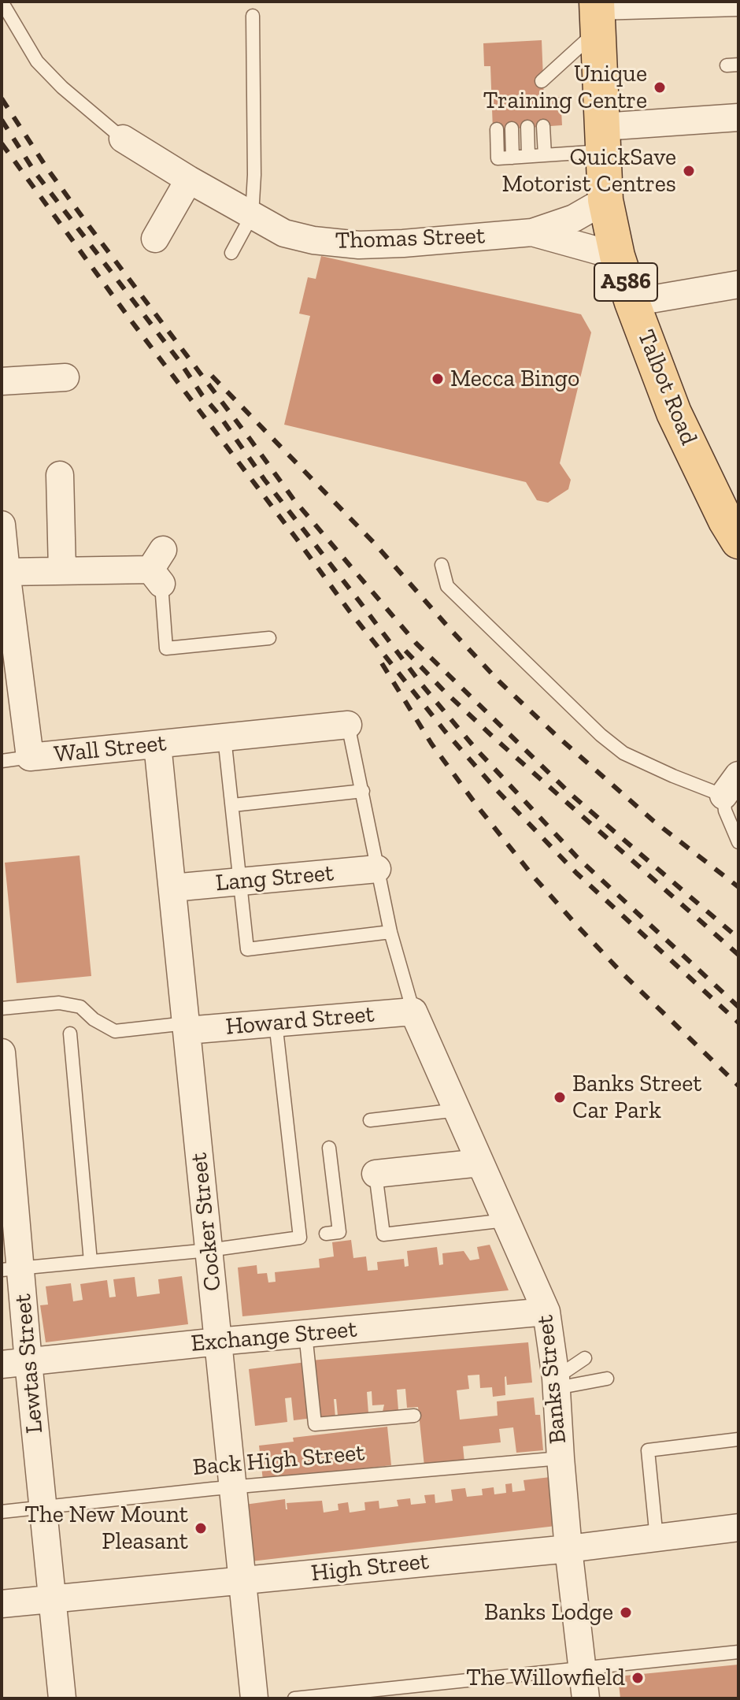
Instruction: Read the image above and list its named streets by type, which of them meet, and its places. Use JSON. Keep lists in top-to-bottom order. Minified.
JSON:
{"streets":{"main road":["A586","Talbot Road"],"street":["Thomas Street","Wall Street","Lang Street","Howard Street","Cocker Street","Exchange Street","Lewtas Street","Banks Street","High Street"],"lane":["Back High Street"]},"crossings":[["Thomas Street","Talbot Road"],["Wall Street","Cocker Street"],["Lang Street","Cocker Street"],["Howard Street","Cocker Street"],["Howard Street","Banks Street"],["Cocker Street","Exchange Street"],["Cocker Street","Back High Street"],["Cocker Street","High Street"],["Exchange Street","Lewtas Street"],["Exchange Street","Banks Street"],["Lewtas Street","Back High Street"],["Lewtas Street","High Street"],["Banks Street","Back High Street"],["Banks Street","High Street"]],"places":["Unique Training Centre","QuickSave Motorist Centres","Mecca Bingo","Banks Street Car Park","The New Mount Pleasant","Banks Lodge","The Willowfield"]}
